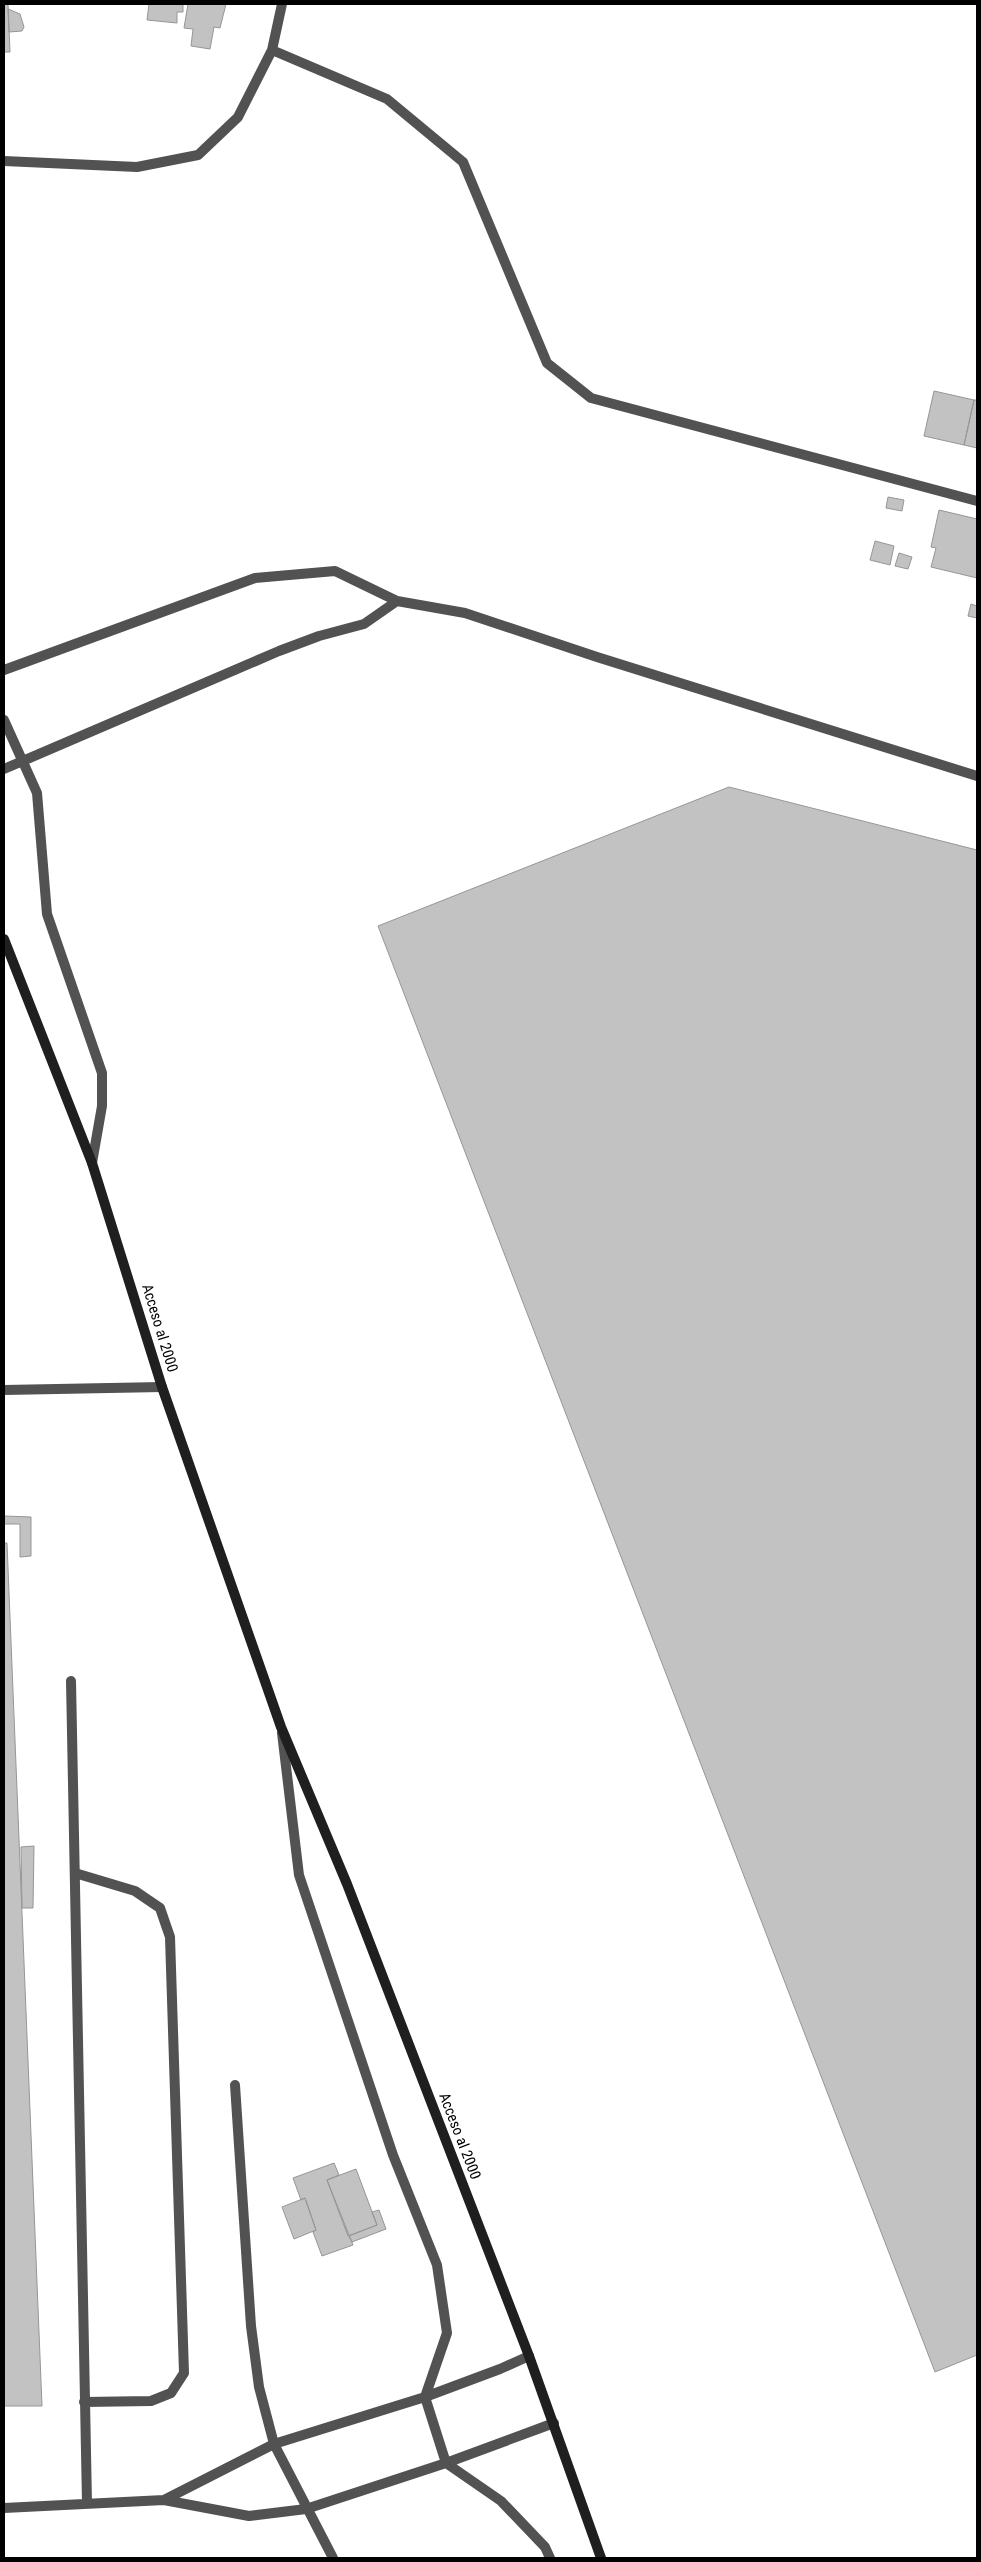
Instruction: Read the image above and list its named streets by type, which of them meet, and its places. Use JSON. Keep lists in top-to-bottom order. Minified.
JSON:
{"streets":{"street":["Acceso al 2000"]}}
